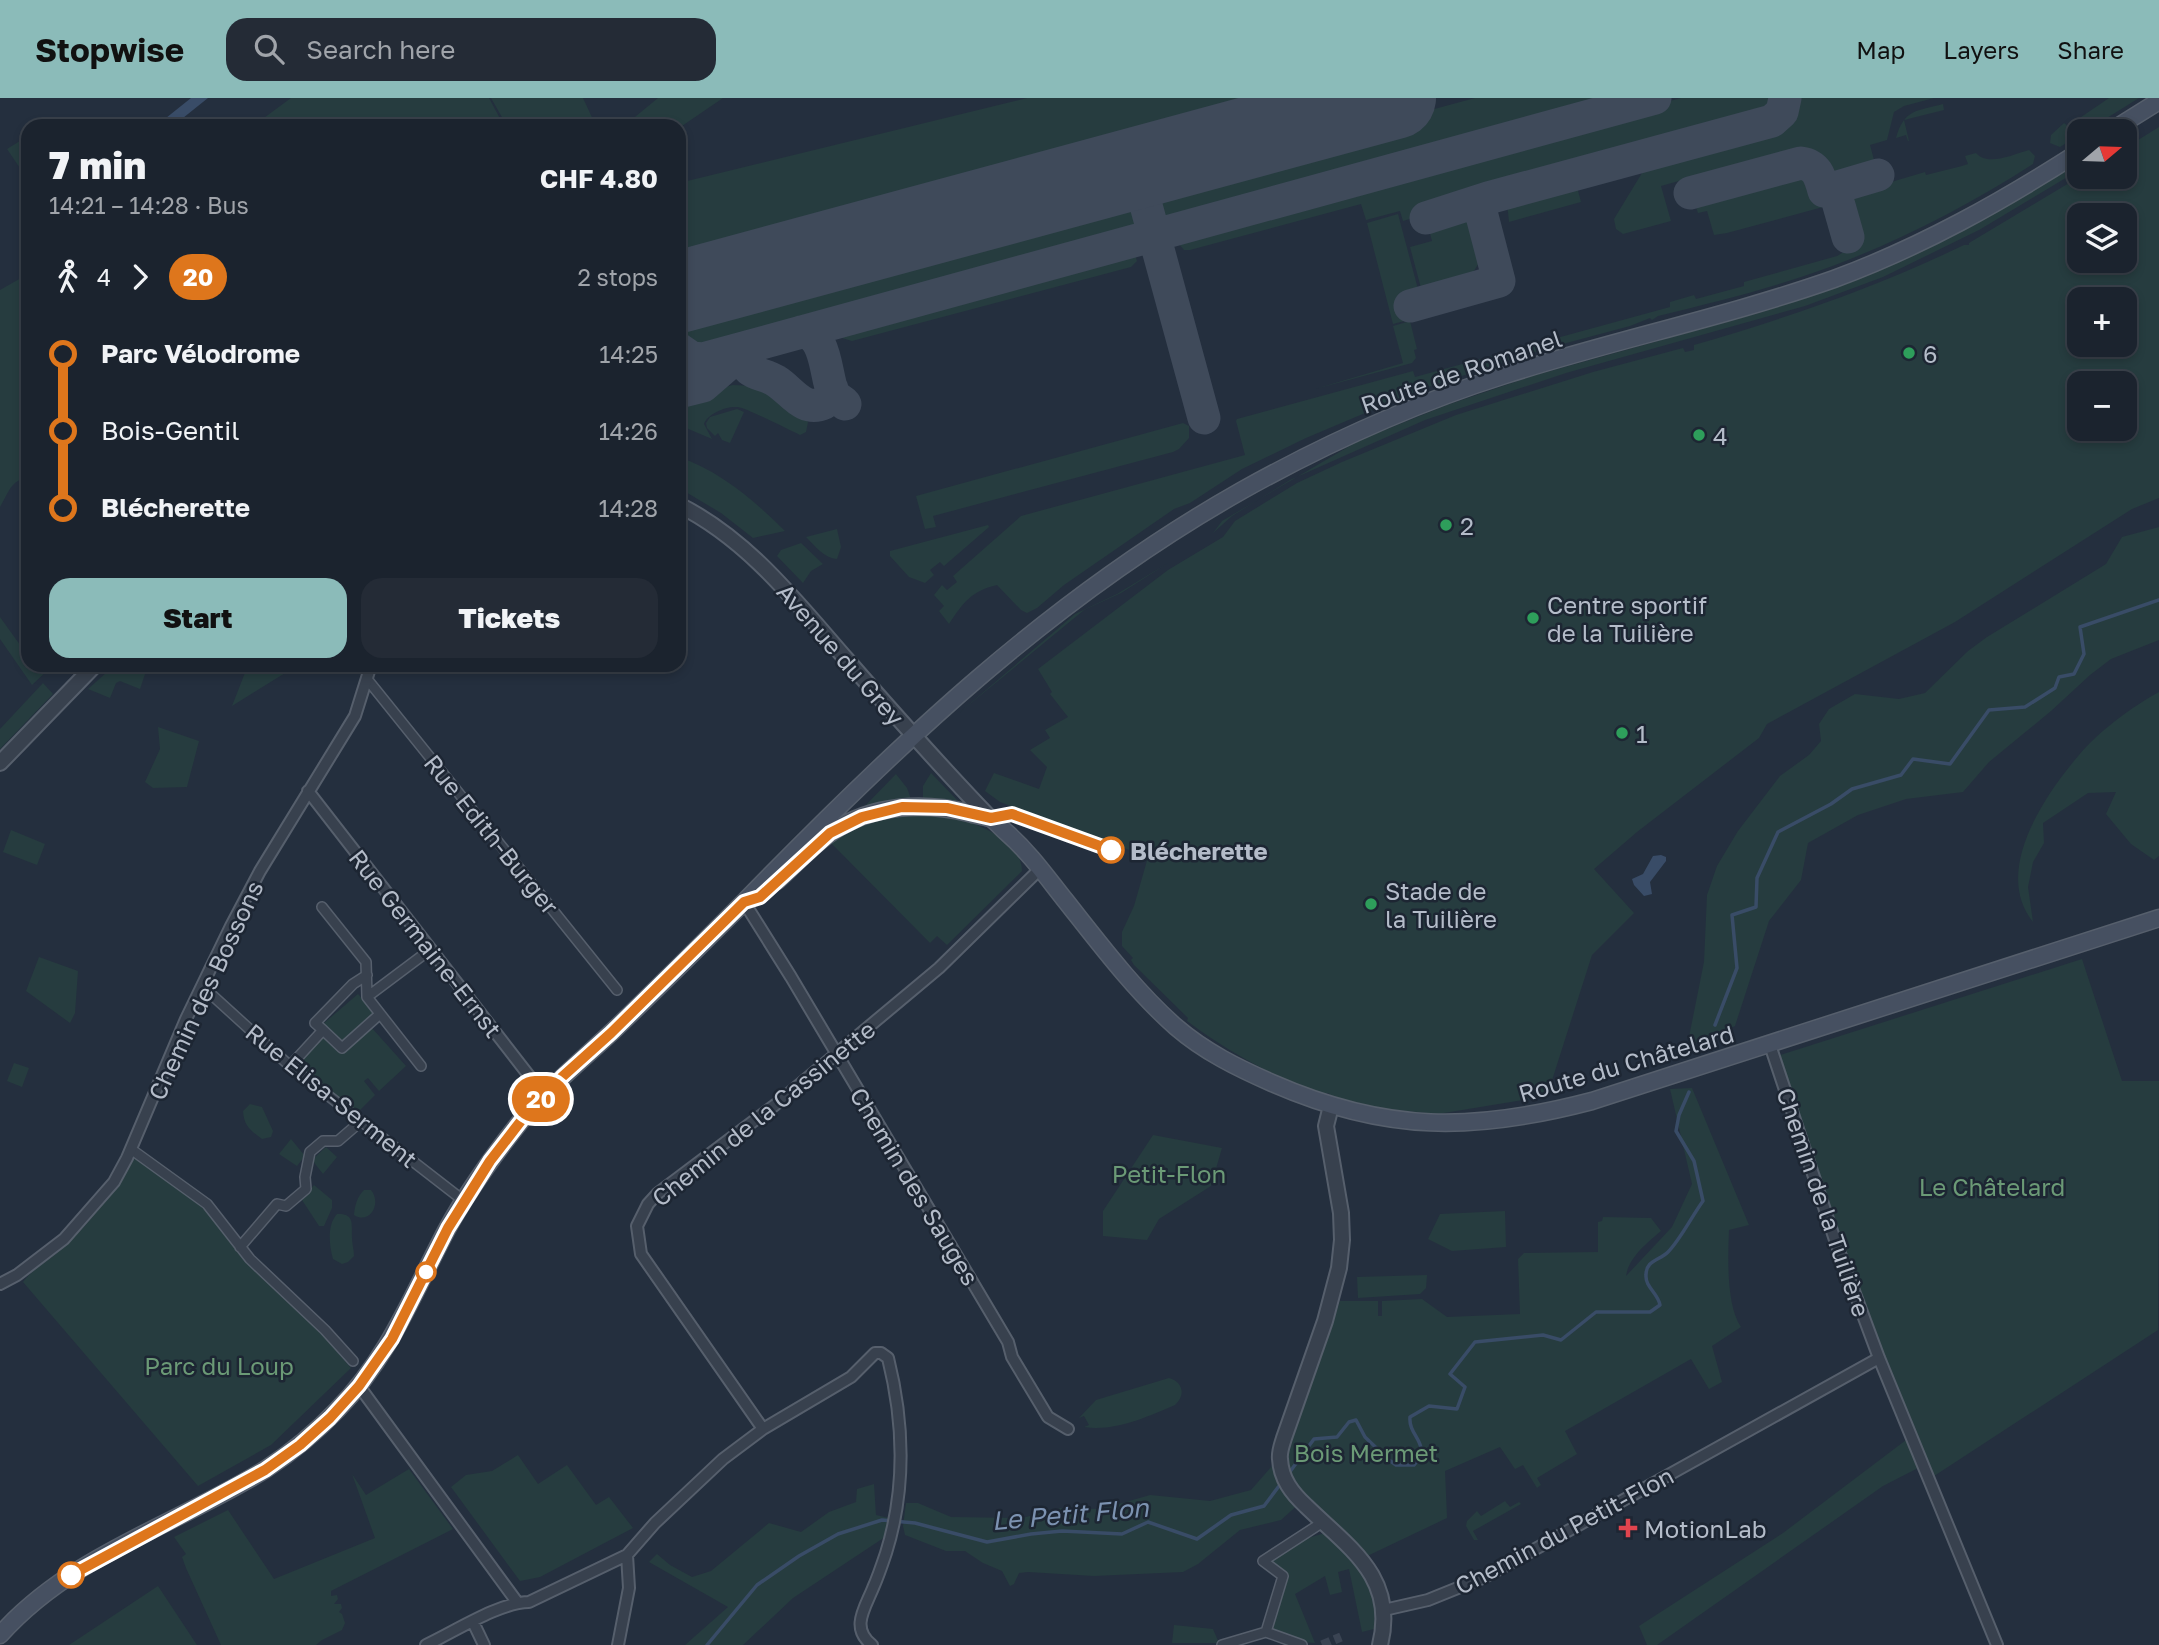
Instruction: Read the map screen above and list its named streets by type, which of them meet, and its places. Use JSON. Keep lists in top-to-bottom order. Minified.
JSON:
{"streets":{"main road":["Route de Romanel","Route du Châtelard"],"street":["Avenue du Grey","Rue Edith-Burger","Rue Germaine-Ernst","Chemin des Bossons","Rue Elisa-Serment","Chemin de la Cassinette","Chemin des Sauges","Chemin de la Tuilière","Chemin du Petit-Flon"]},"crossings":[["Route de Romanel","Avenue du Grey"],["Route de Romanel","Chemin des Sauges"],["Avenue du Grey","Route du Châtelard"],["Rue Edith-Burger","Chemin des Bossons"],["Rue Germaine-Ernst","Chemin des Bossons"],["Chemin des Bossons","Rue Elisa-Serment"],["Route du Châtelard","Chemin de la Cassinette"],["Route du Châtelard","Chemin de la Tuilière"],["Chemin de la Cassinette","Chemin des Sauges"],["Chemin de la Tuilière","Chemin du Petit-Flon"]],"water":["Le Petit Flon"],"parks":["Petit-Flon","Le Châtelard","Parc du Loup","Bois Mermet"],"places":{"other":["6","4","2","Centre sportif de la Tuilière","1","Blécherette","Stade de la Tuilière"],"health":["MotionLab"]},"lines":["bus line 20"],"north":"right","page":{"header":"Stopwise","search":"Search here","nav":["Map","Layers","Share"],"on_map":"20","map_buttons":["+","−"],"heading":["7 min","14:21 – 14:28 · Bus","CHF 4.80"],"legs":["4","20","2 stops"],"list":[{"name":"Parc Vélodrome","value":"14:25"},{"name":"Bois-Gentil","value":"14:26"},{"name":"Blécherette","value":"14:28"}],"buttons":["Start","Tickets"]}}
